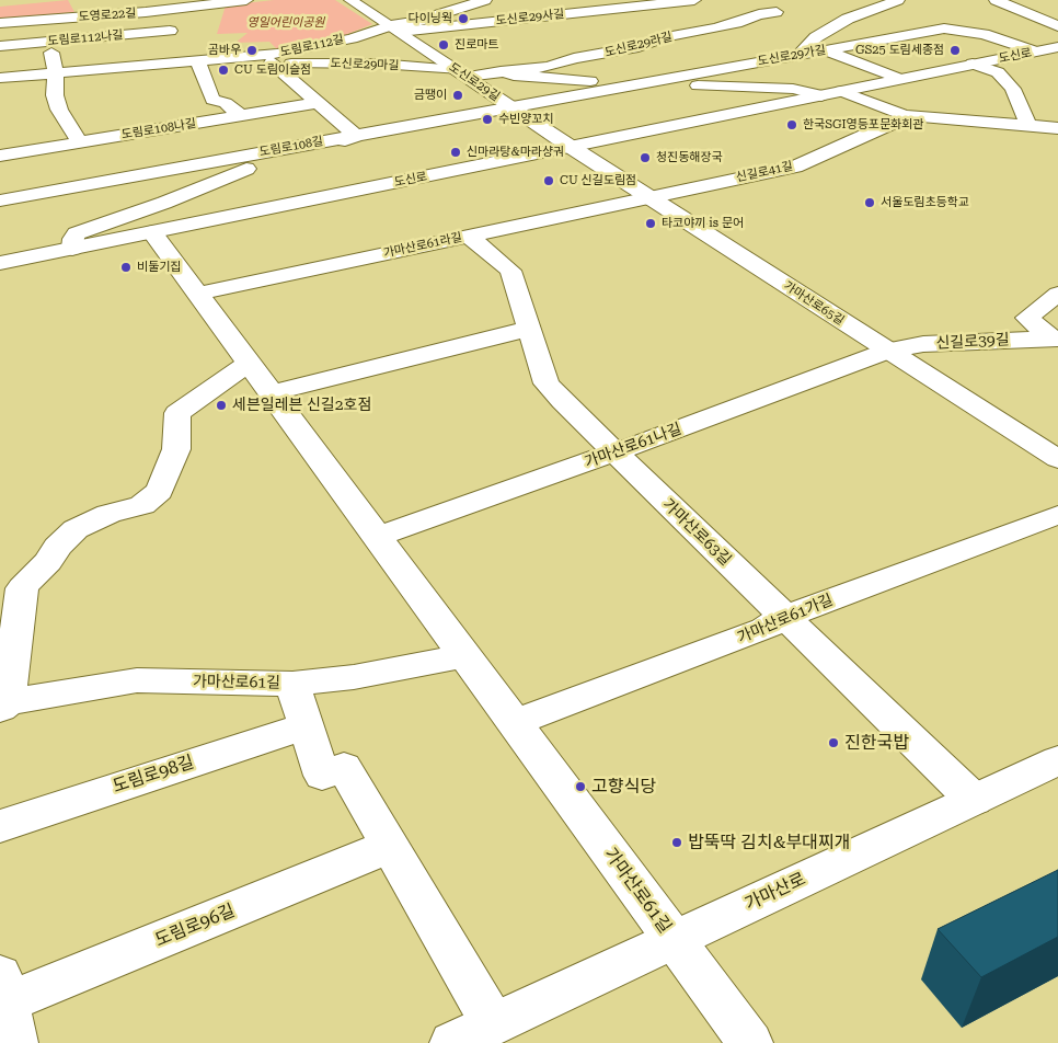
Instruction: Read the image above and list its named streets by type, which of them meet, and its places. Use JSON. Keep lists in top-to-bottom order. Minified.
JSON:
{"streets":{"street":["도영로22길","도신로29사길","도림로112나길","도신로29라길","도림로112길","도신로29가길","도신로","도신로29마길","도신로29길","도림로108나길","도림로108길","신길로41길","가마산로61라길","가마산로65길","신길로39길","가마산로61나길","가마산로63길","가마산로61가길","가마산로61길","도림로98길","가마산로","도림로96길"]},"crossings":[["도신로29사길","도림로112길"],["도신로29사길","도신로29길"],["도신로29라길","도신로29가길"],["도신로29라길","도신로29마길"],["도신로29라길","도신로29길"],["도림로112길","도신로29마길"],["도림로112길","도신로29길"],["도신로29가길","도신로"],["도신로29가길","도신로29길"],["도신로29가길","도림로108길"],["도신로","도신로29길"],["도신로","가마산로65길"],["도신로","가마산로61길"],["도신로29마길","도신로29길"],["도신로29길","도림로108길"],["도신로29길","가마산로65길"],["신길로41길","가마산로61라길"],["신길로41길","가마산로65길"],["가마산로61라길","가마산로65길"],["가마산로61라길","가마산로63길"],["가마산로61라길","가마산로61길"],["가마산로65길","신길로39길"],["가마산로65길","가마산로61나길"],["신길로39길","가마산로61나길"],["가마산로61나길","가마산로63길"],["가마산로61나길","가마산로61길"],["가마산로63길","가마산로61가길"],["가마산로63길","가마산로"],["가마산로61가길","가마산로61길"],["가마산로61길","가마산로"]],"parks":["영일어린이공원"],"places":["다이닝웍","진로마트","곰바우","GS25 도림세종점","CU 도림이슬점","금땡이","수빈양꼬치","한국SGI영등포문화회관","신마라탕&마라샹궈","청진동해장국","CU 신길도림점","서울도림초등학교","타코야끼 is 문어","비둘기집","세븐일레븐 신길2호점","진한국밥","고향식당","밥뚝딱 김치&부대찌개"]}
